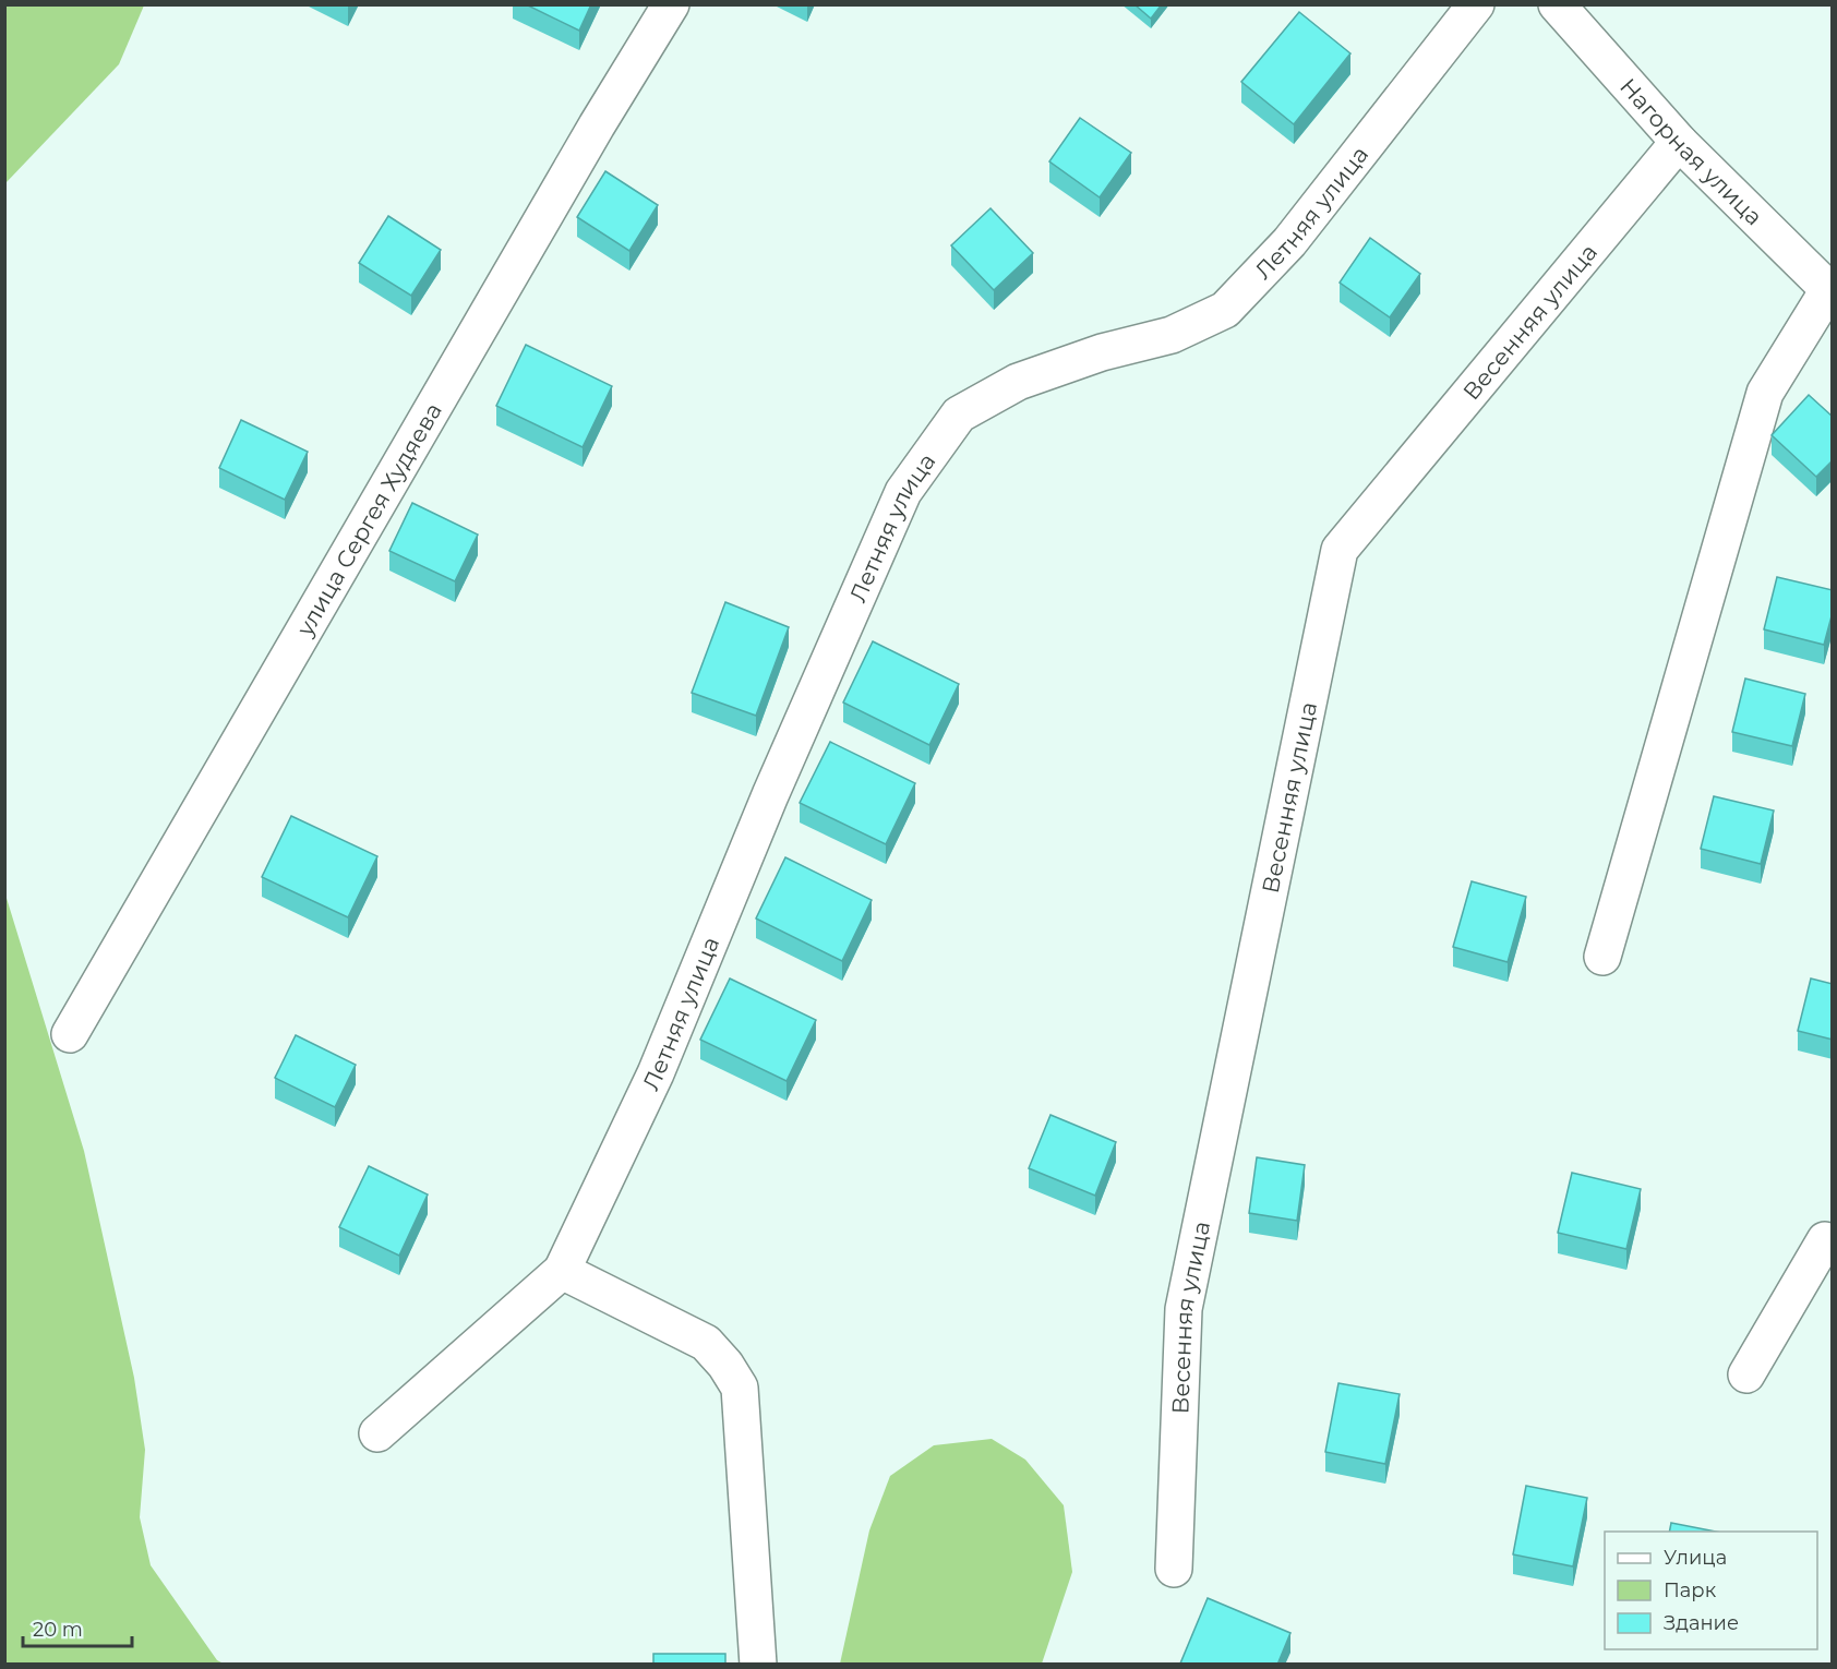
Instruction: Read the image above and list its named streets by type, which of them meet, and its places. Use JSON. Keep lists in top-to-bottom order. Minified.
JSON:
{"streets":{"street":["Нагорная улица","Летняя улица","Весенняя улица","улица Сергея Худяева"]},"crossings":[["Нагорная улица","Весенняя улица"]],"legend":["Улица","Парк","Здание"],"scale_bar":"20 m"}
